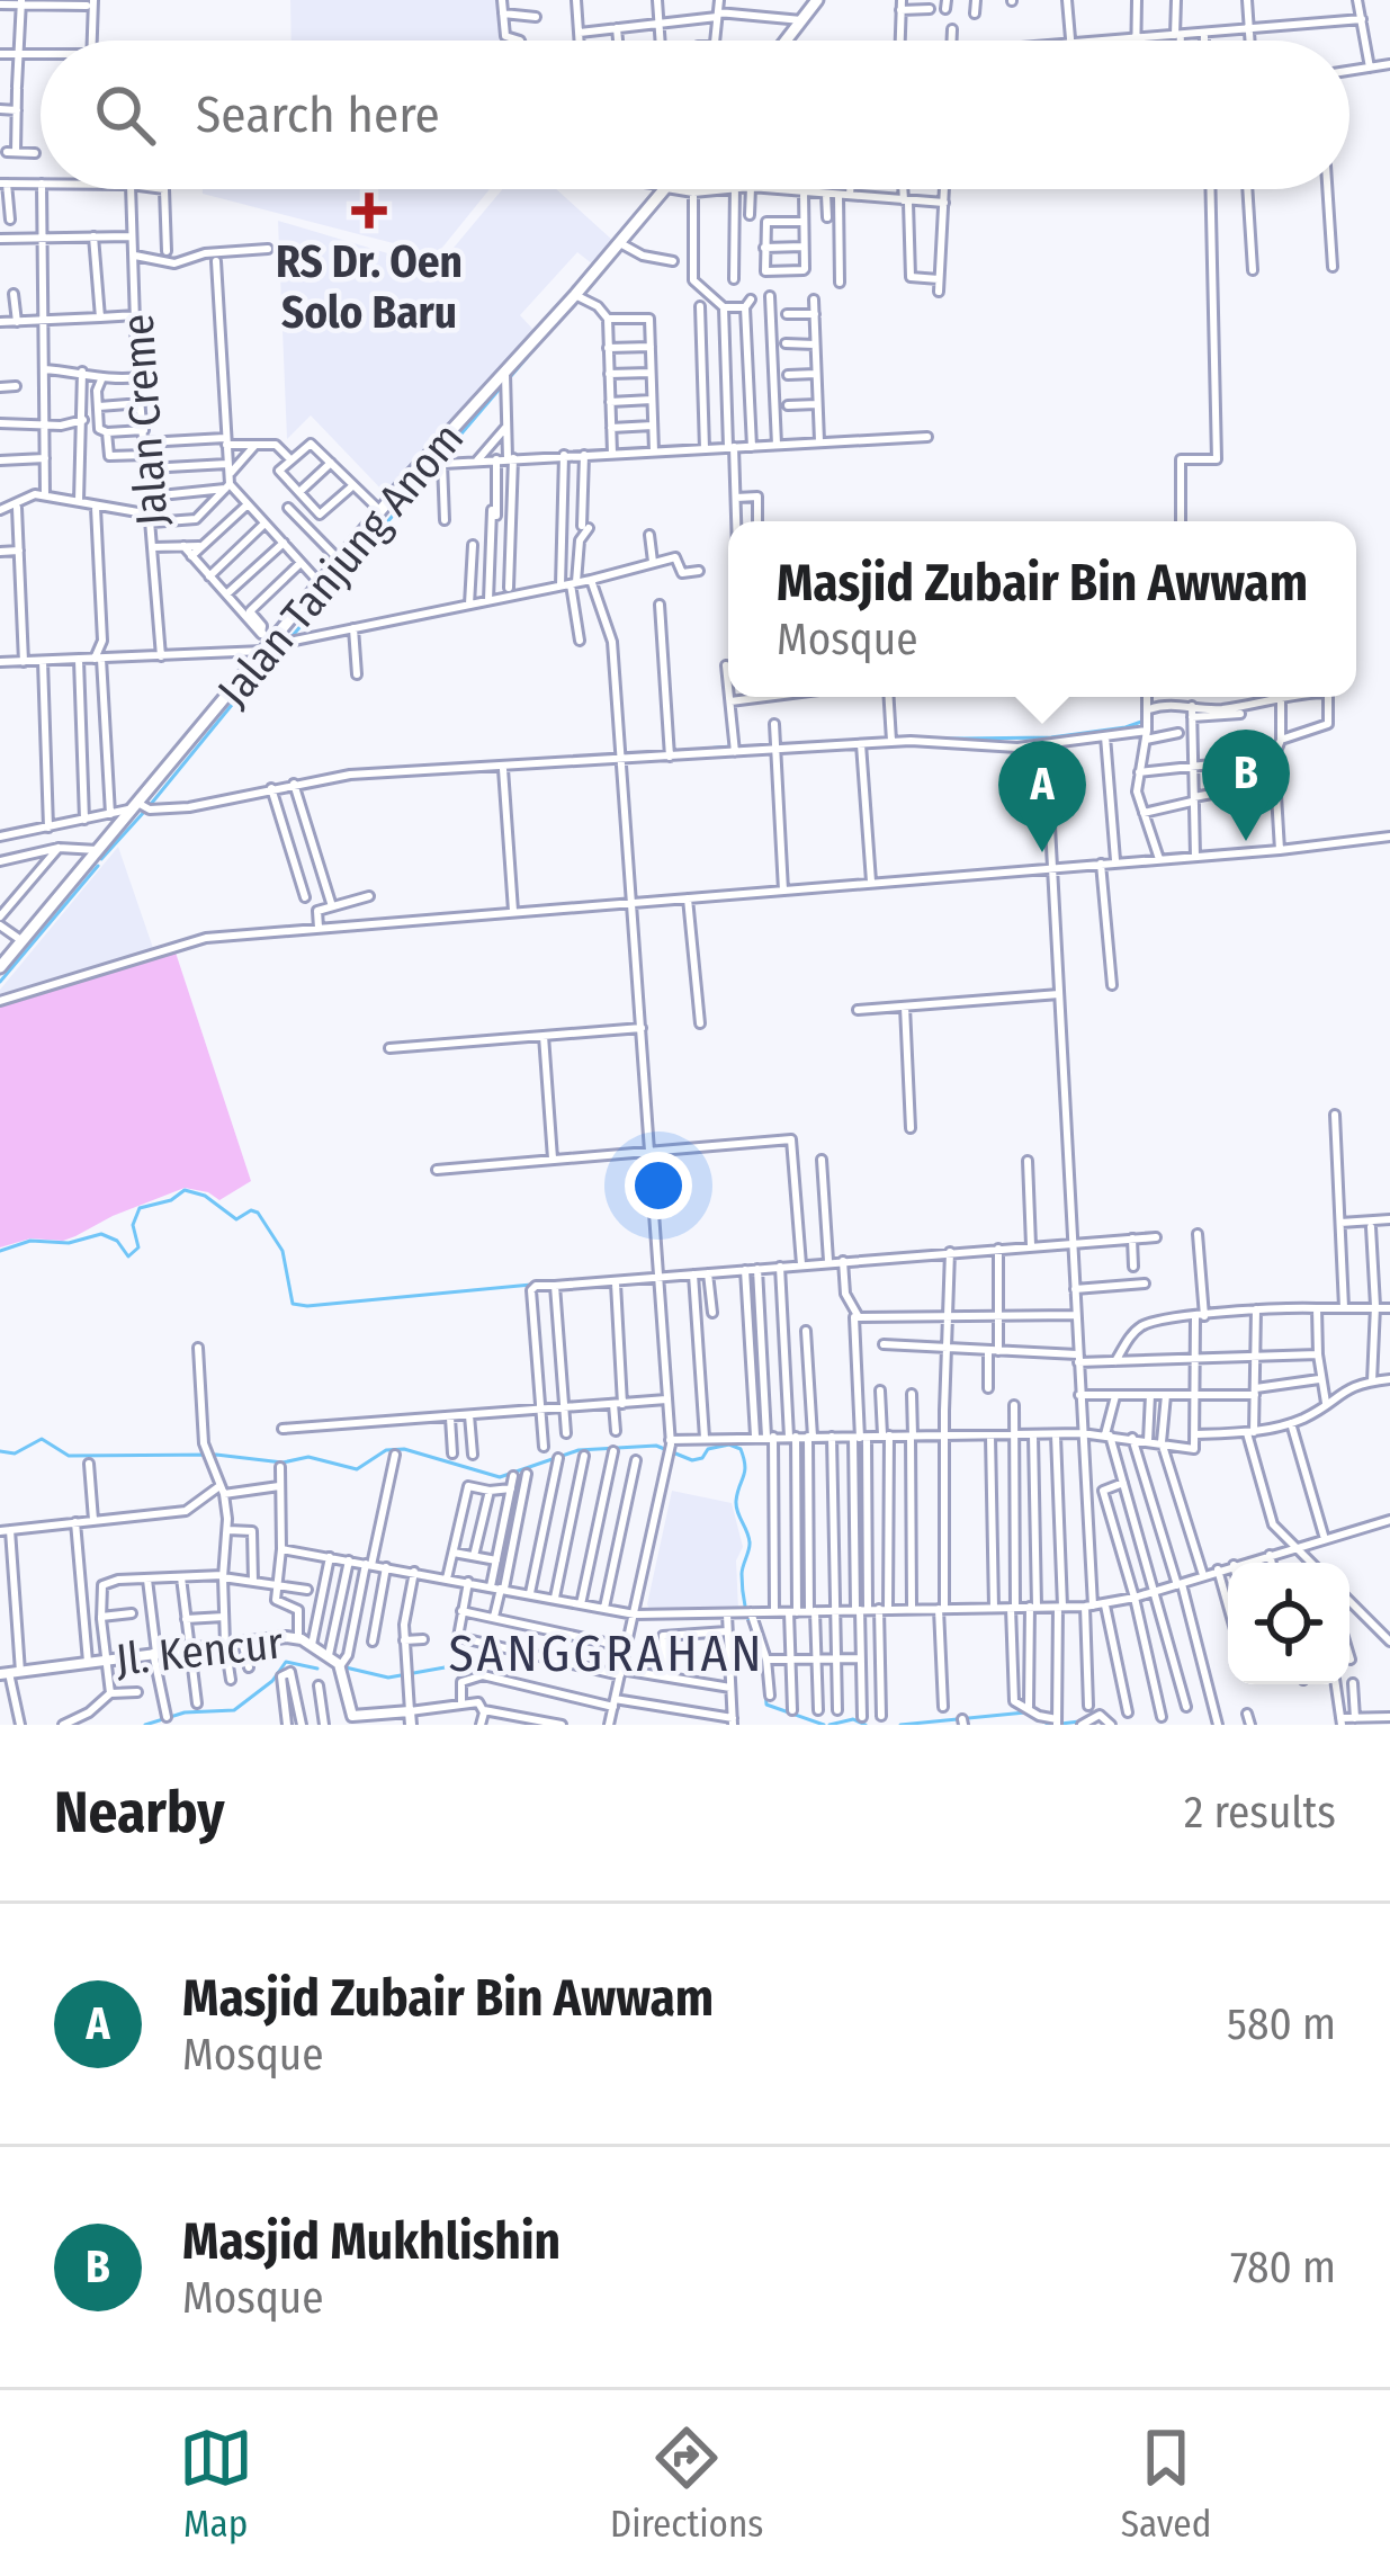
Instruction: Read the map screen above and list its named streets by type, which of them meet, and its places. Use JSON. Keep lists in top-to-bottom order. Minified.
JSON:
{"streets":{"main road":["Jalan Tanjung Anom"],"street":["Jalan Creme","Jl. Kencur"]},"districts":["SANGGRAHAN"],"places":{"health":["RS Dr. Oen Solo Baru"]},"page":{"search":"Search here","popup":["Masjid Zubair Bin Awwam","Mosque"],"pins":["B","A"],"heading":["Nearby","2 results"],"list":[{"mark":"A","name":"Masjid Zubair Bin Awwam","note":"Mosque","value":"580 m"},{"mark":"B","name":"Masjid Mukhlishin","note":"Mosque","value":"780 m"}],"nav":["Map","Directions","Saved"]}}
